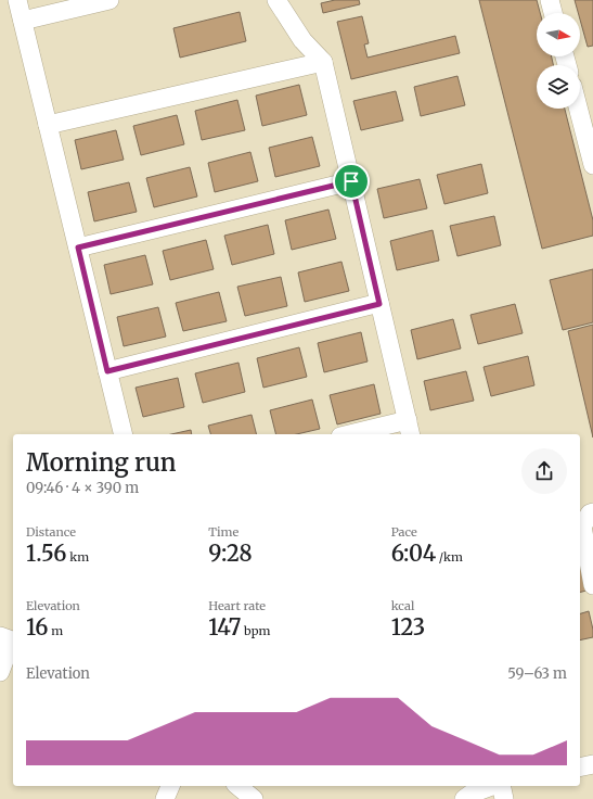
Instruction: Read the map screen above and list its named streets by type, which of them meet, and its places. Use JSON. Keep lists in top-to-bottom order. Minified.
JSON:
{"north":"right","page":{"heading":["Morning run","09:46 · 4 × 390 m"],"stats":[["Distance","1.56 km"],["Time","9:28"],["Pace","6:04 /km"],["Elevation","16 m"],["Heart rate","147 bpm"],["kcal","123"]],"chart":["Elevation","59–63 m"]}}
